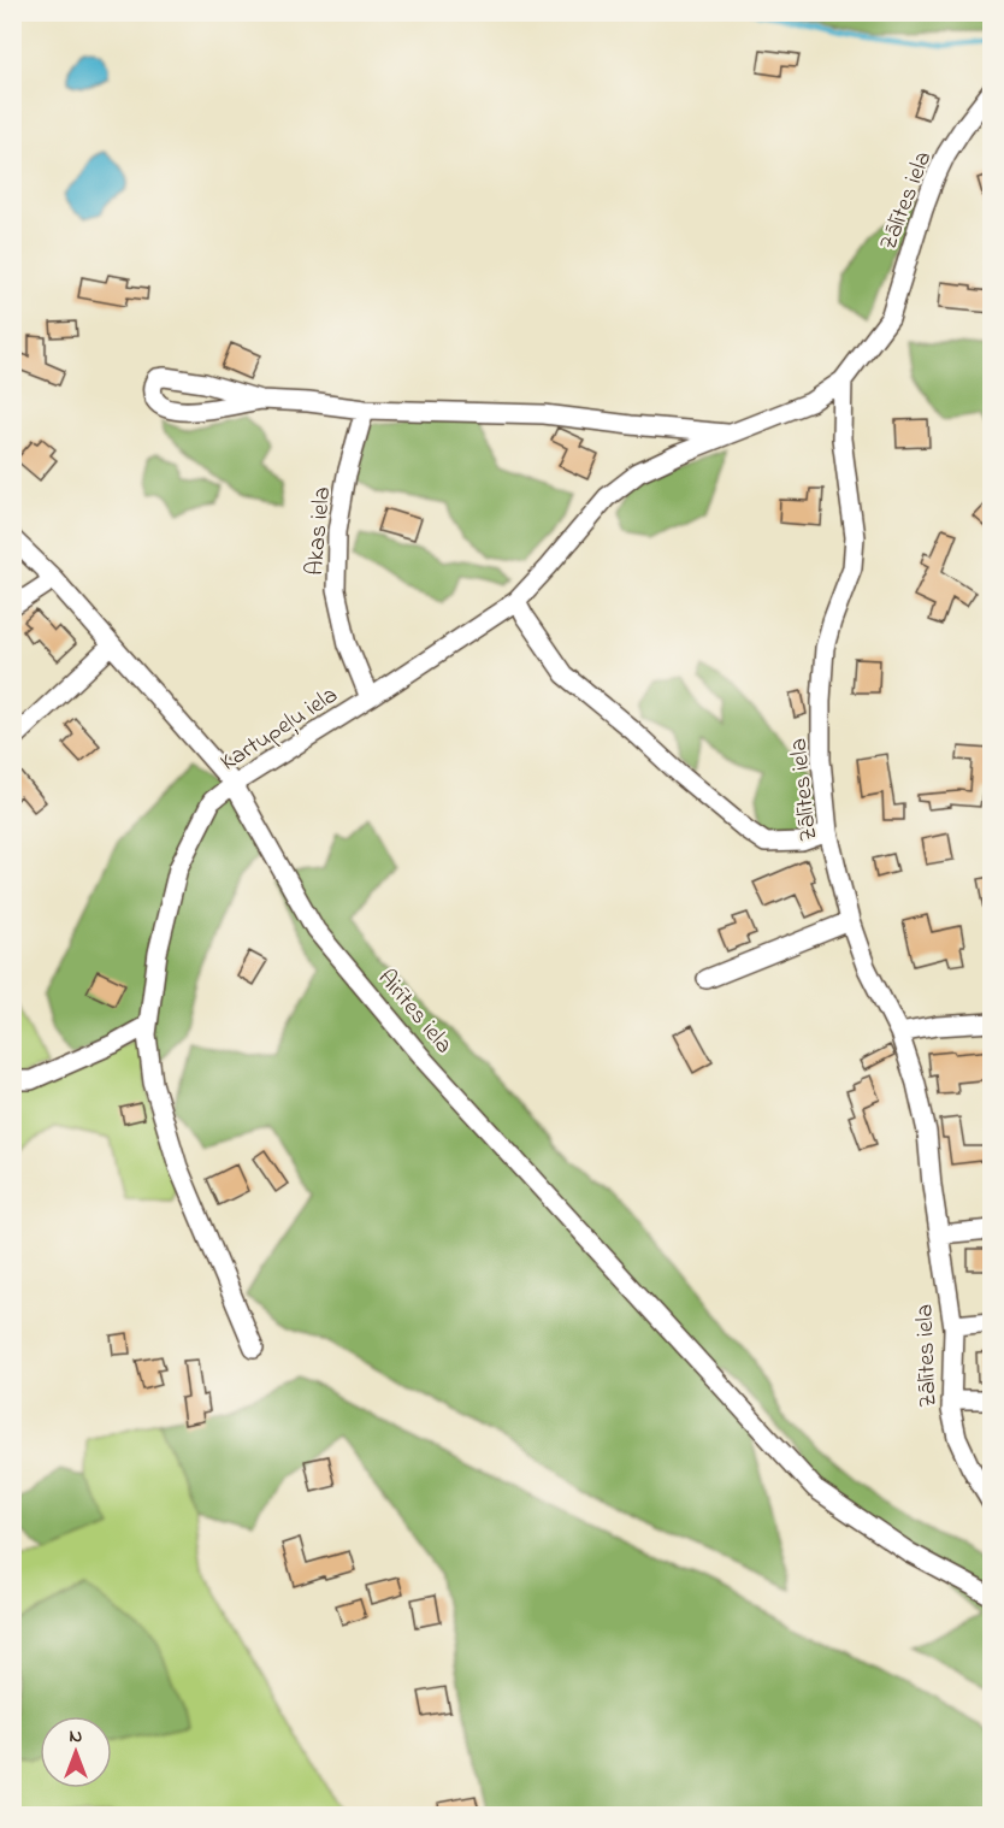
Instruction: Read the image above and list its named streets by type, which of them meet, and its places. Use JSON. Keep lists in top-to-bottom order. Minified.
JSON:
{"streets":{"street":["Zālītes iela","Akas iela","Kartupeļu iela","Airītes iela"]},"crossings":[["Zālītes iela","Kartupeļu iela"],["Akas iela","Kartupeļu iela"],["Kartupeļu iela","Airītes iela"]],"north":"top"}
